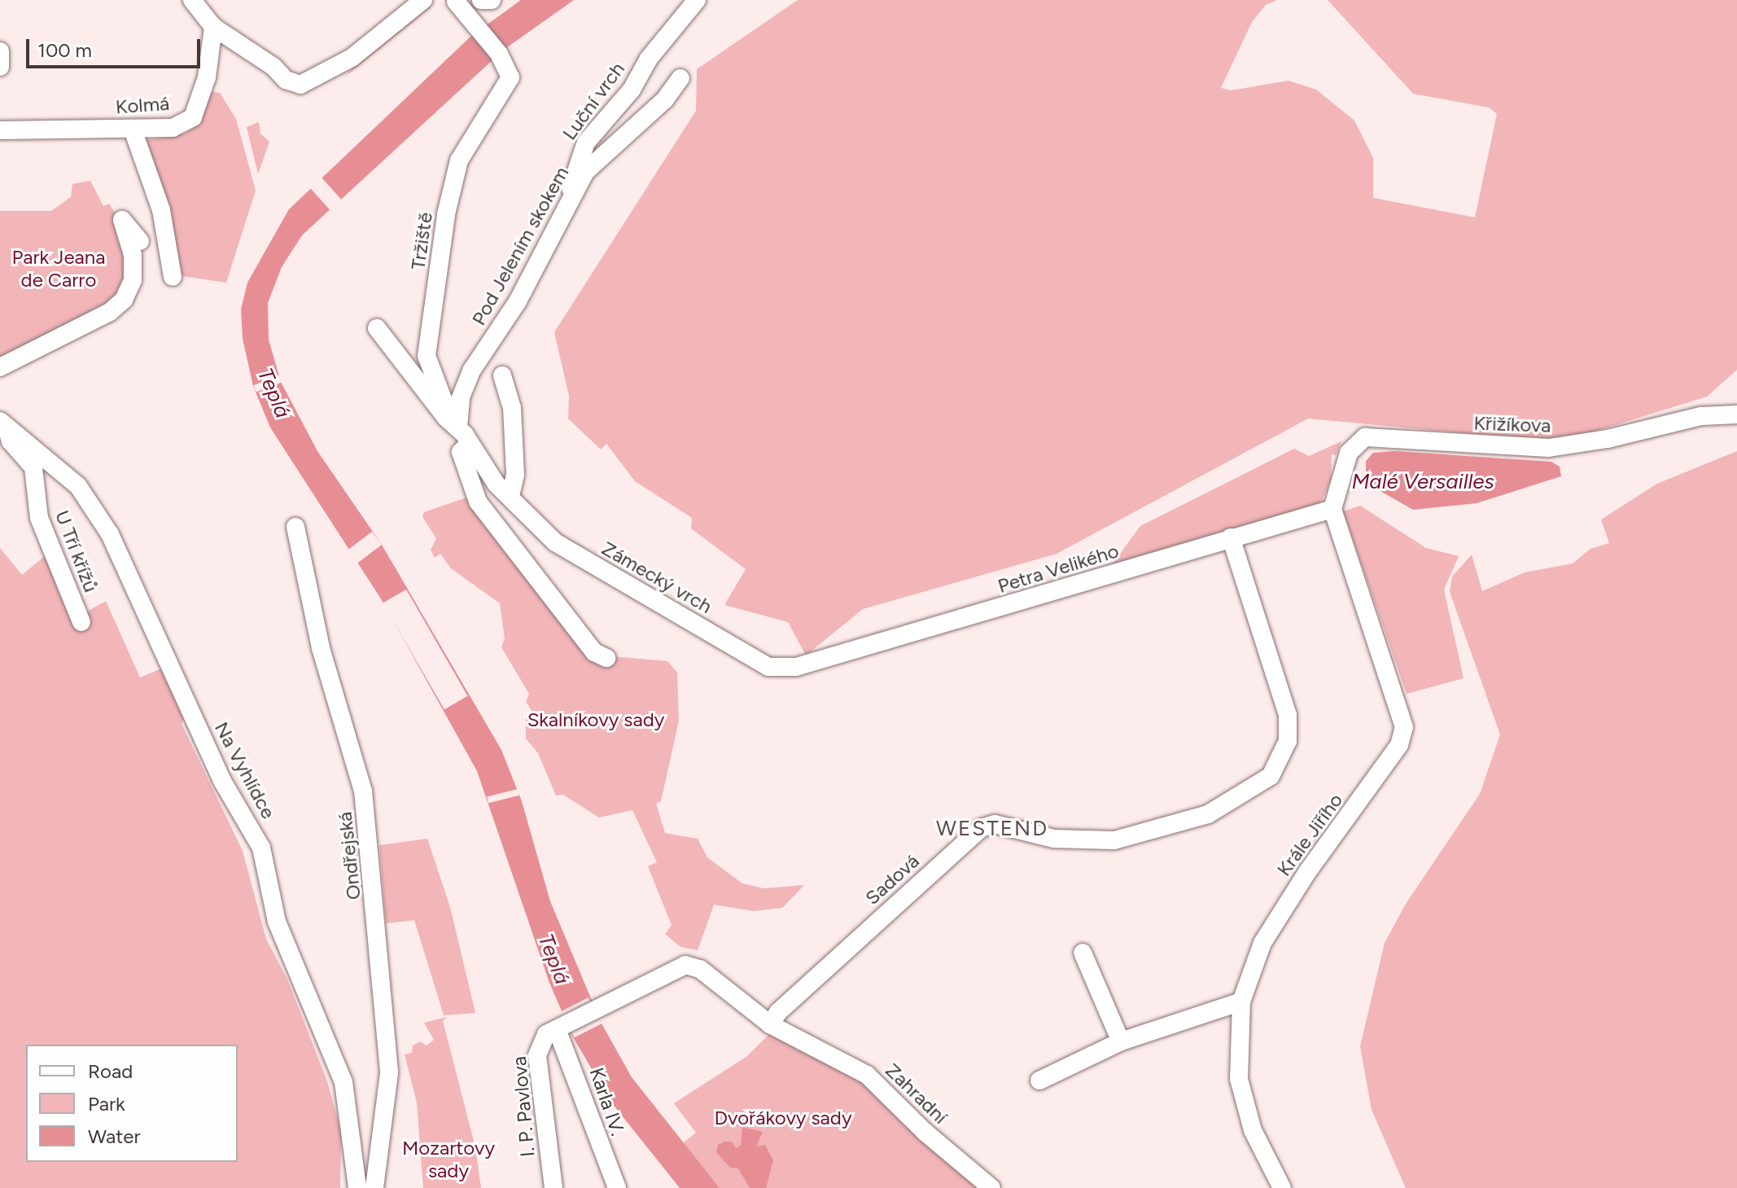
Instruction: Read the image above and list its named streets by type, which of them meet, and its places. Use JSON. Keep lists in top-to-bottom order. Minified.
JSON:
{"streets":{"street":["Luční vrch","Kolmá","Tržiště","Pod Jelením skokem","Křižíkova","U Tří křížů","Petra Velikého","Zámecký vrch","Na Vyhlídce","Krále Jiřího","Ondřejská","Sadová","Zahradní","Karla IV.","I. P. Pavlova"]},"crossings":[["Luční vrch","Pod Jelením skokem"],["Tržiště","Pod Jelením skokem"],["Tržiště","Zámecký vrch"],["Pod Jelením skokem","Zámecký vrch"],["Křižíkova","Petra Velikého"],["Křižíkova","Krále Jiřího"],["U Tří křížů","Na Vyhlídce"],["Petra Velikého","Zámecký vrch"],["Petra Velikého","Krále Jiřího"],["Petra Velikého","Sadová"],["Sadová","Zahradní"],["Karla IV.","I. P. Pavlova"]],"districts":["WESTEND"],"water":["Teplá","Malé Versailles"],"parks":["Park Jeana de Carro","Skalníkovy sady","Dvořákovy sady","Mozartovy sady"],"legend":["Road","Park","Water"],"scale_bar":"100 m"}
